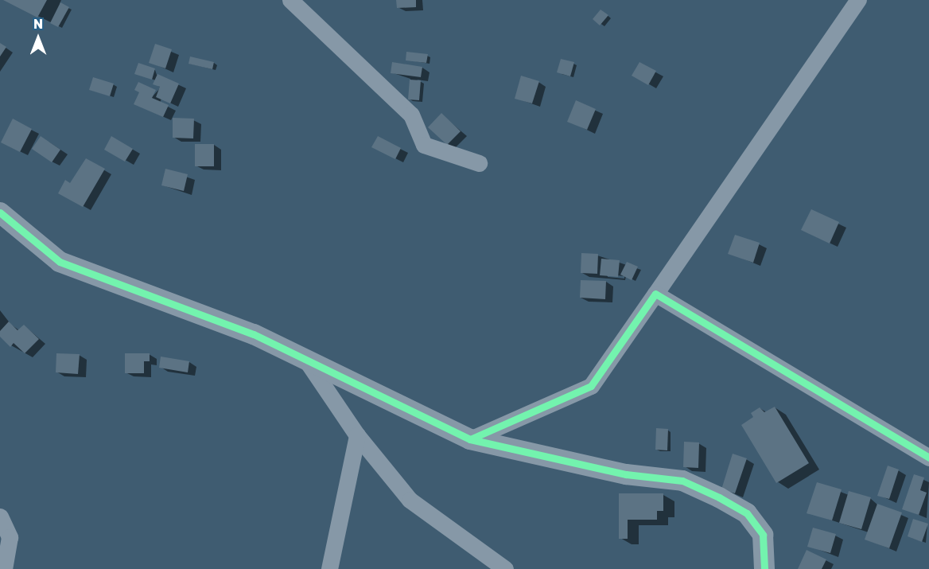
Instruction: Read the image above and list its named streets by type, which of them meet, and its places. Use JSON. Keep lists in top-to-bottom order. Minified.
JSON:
{"north":"top"}
